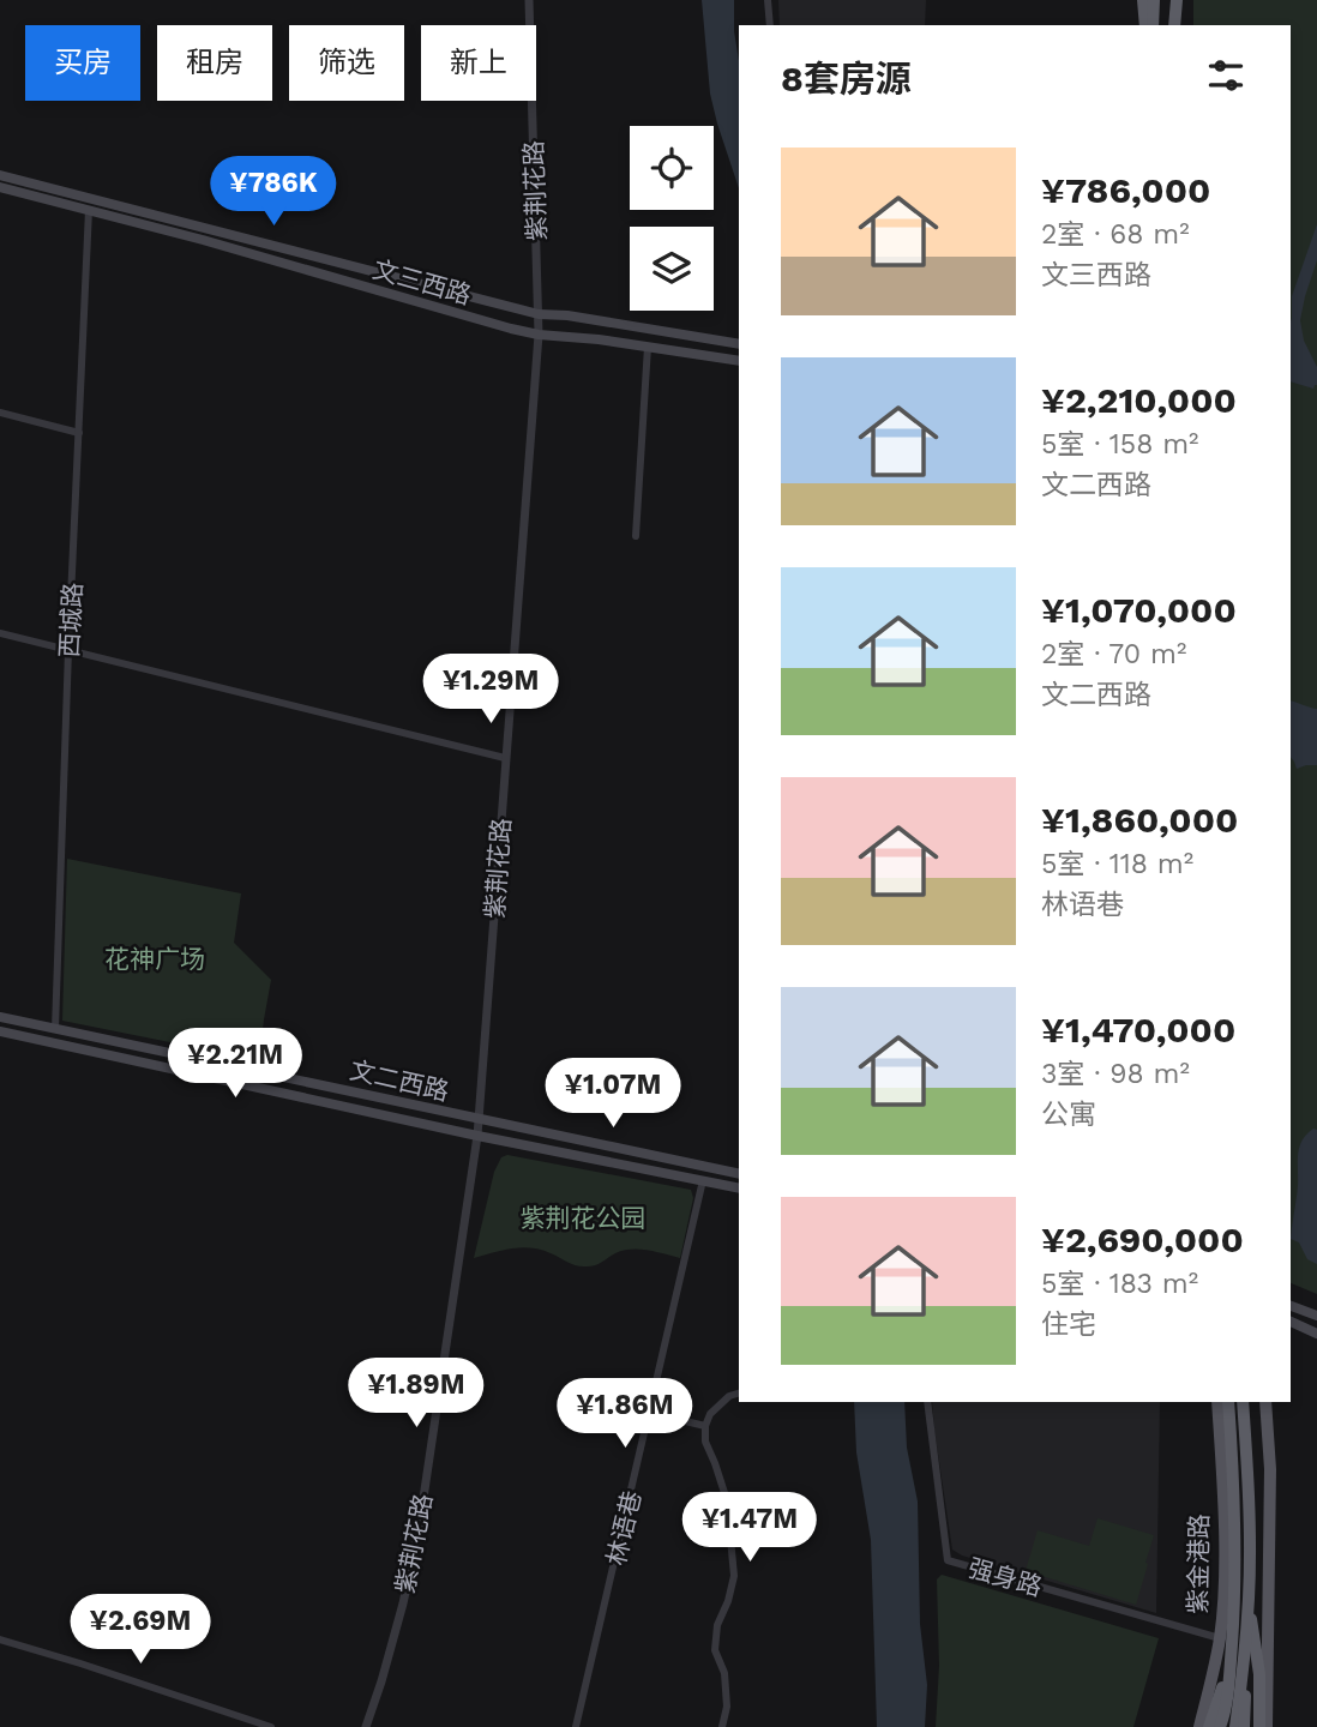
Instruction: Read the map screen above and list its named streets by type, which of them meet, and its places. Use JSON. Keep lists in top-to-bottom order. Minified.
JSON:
{"streets":{"main road":["文三西路","文二西路","紫金港路"],"street":["紫荆花路","西城路","林语巷","强身路"]},"crossings":[["紫荆花路","文三西路"],["紫荆花路","文二西路"],["文三西路","西城路"],["西城路","文二西路"],["文二西路","林语巷"],["紫金港路","强身路"]],"parks":["花神广场","紫荆花公园"],"page":{"chip":["买房","租房","筛选","新上"],"heading":"8套房源","list":[{"name":"¥786,000","note":"2室 · 68 m² · 文三西路"},{"name":"¥2,210,000","note":"5室 · 158 m² · 文二西路"},{"name":"¥1,070,000","note":"2室 · 70 m² · 文二西路"},{"name":"¥1,860,000","note":"5室 · 118 m² · 林语巷"},{"name":"¥1,470,000","note":"3室 · 98 m² · 公寓"},{"name":"¥2,690,000","note":"5室 · 183 m² · 住宅"}],"price":["¥786K","¥1.29M","¥2.21M","¥1.07M","¥1.89M","¥1.86M","¥1.47M","¥2.69M"]}}
